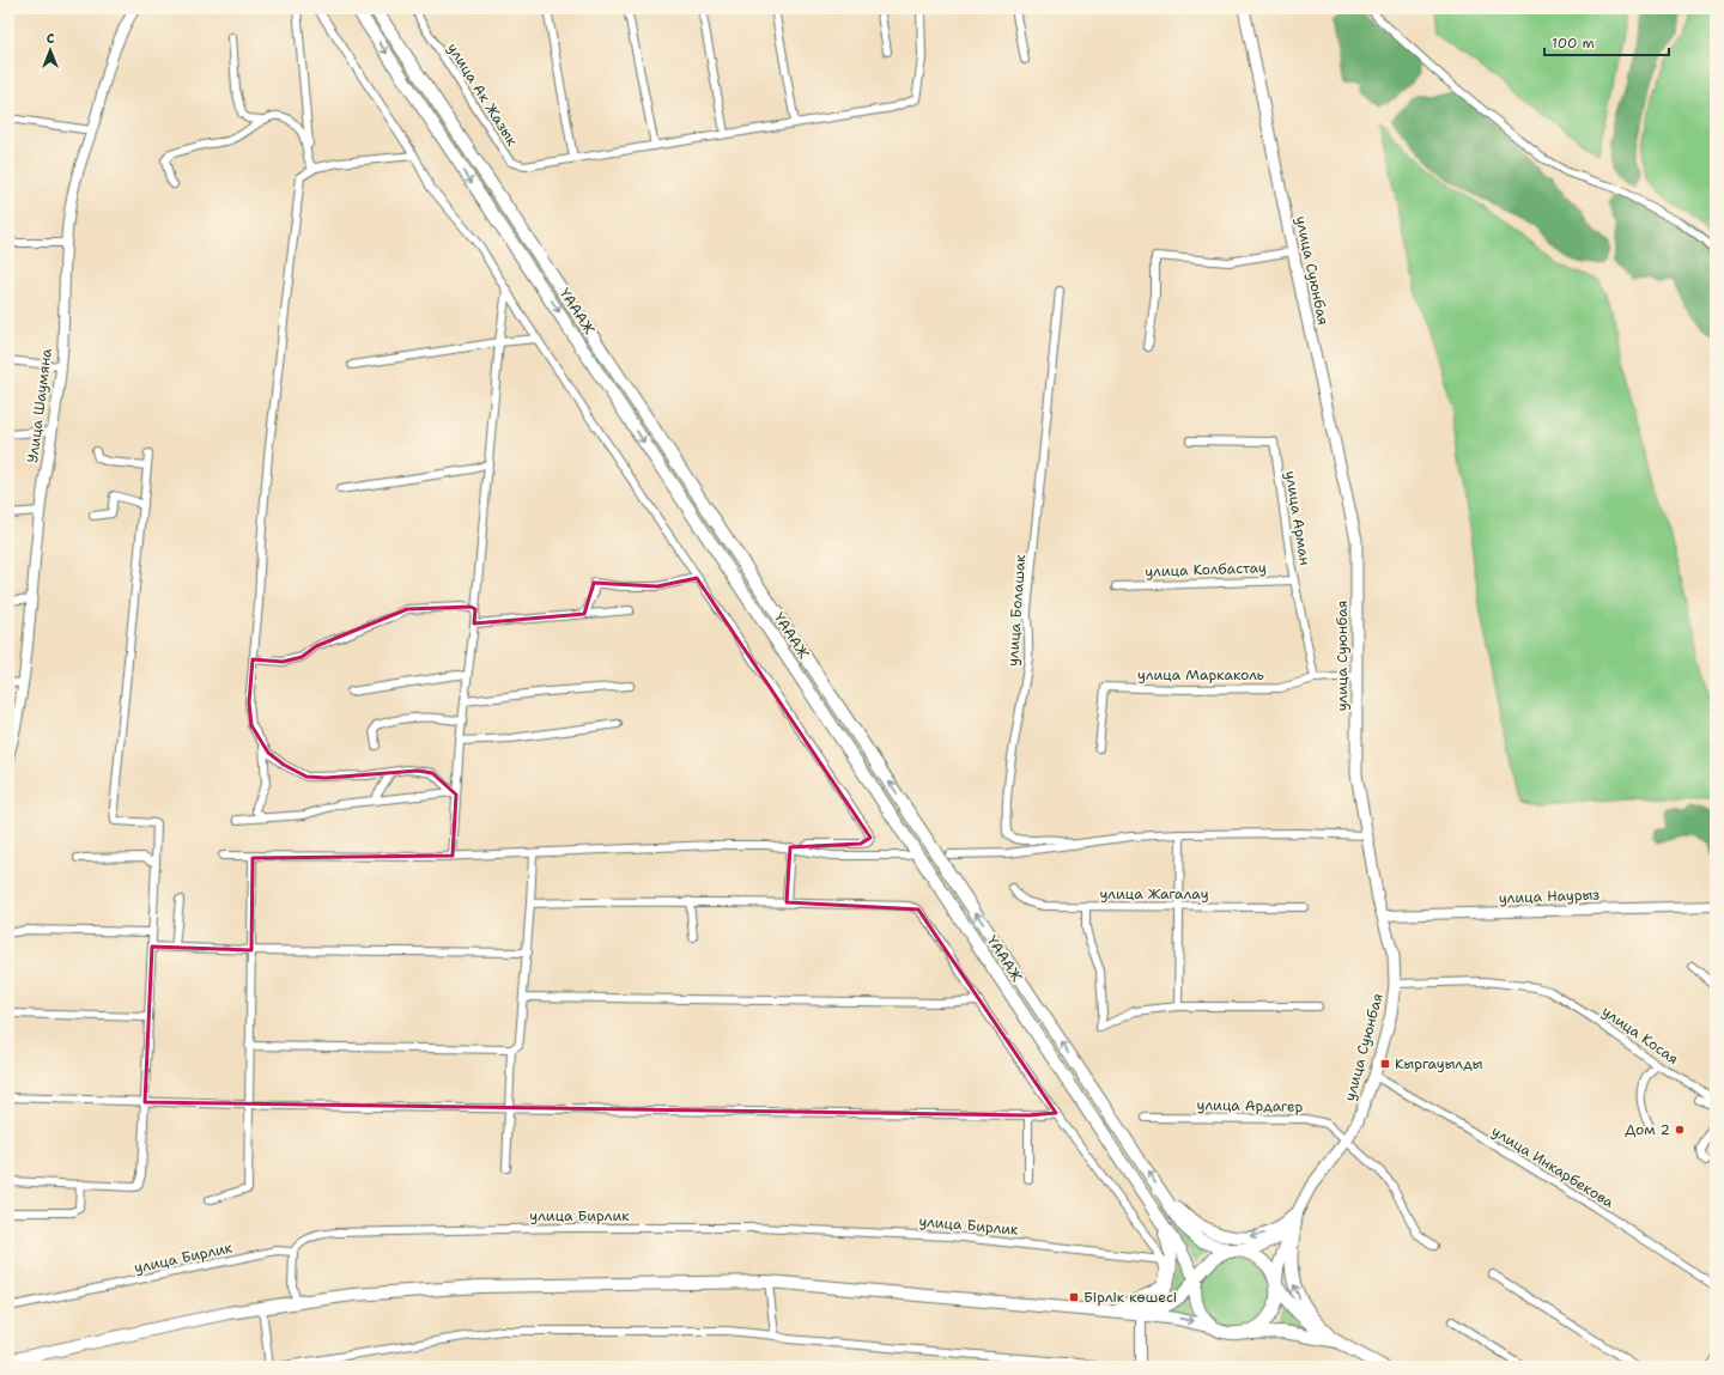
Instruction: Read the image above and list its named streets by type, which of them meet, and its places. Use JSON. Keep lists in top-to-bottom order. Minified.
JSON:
{"streets":{"main road":["улица Суюнбая","ҮАААЖ"],"street":["улица Ак Жазык","Улица Шаумяна","улица Арман","улица Колбастау","улица Болашак","улица Маркаколь","улица Жагалау","улица Наурыз","улица Косая","улица Ардагер","улица Инкарбекова","улица Бирлик"]},"crossings":[["улица Суюнбая","ҮАААЖ"],["улица Суюнбая","улица Маркаколь"],["улица Суюнбая","улица Наурыз"],["улица Суюнбая","улица Косая"],["улица Суюнбая","улица Ардагер"],["улица Суюнбая","улица Инкарбекова"],["улица Арман","улица Колбастау"],["улица Арман","улица Маркаколь"]],"places":{"transit":["Кыргауылды","Бірлік көшесі"],"other":["Дом 2"]},"scale_bar":"100 m","north":"top"}
